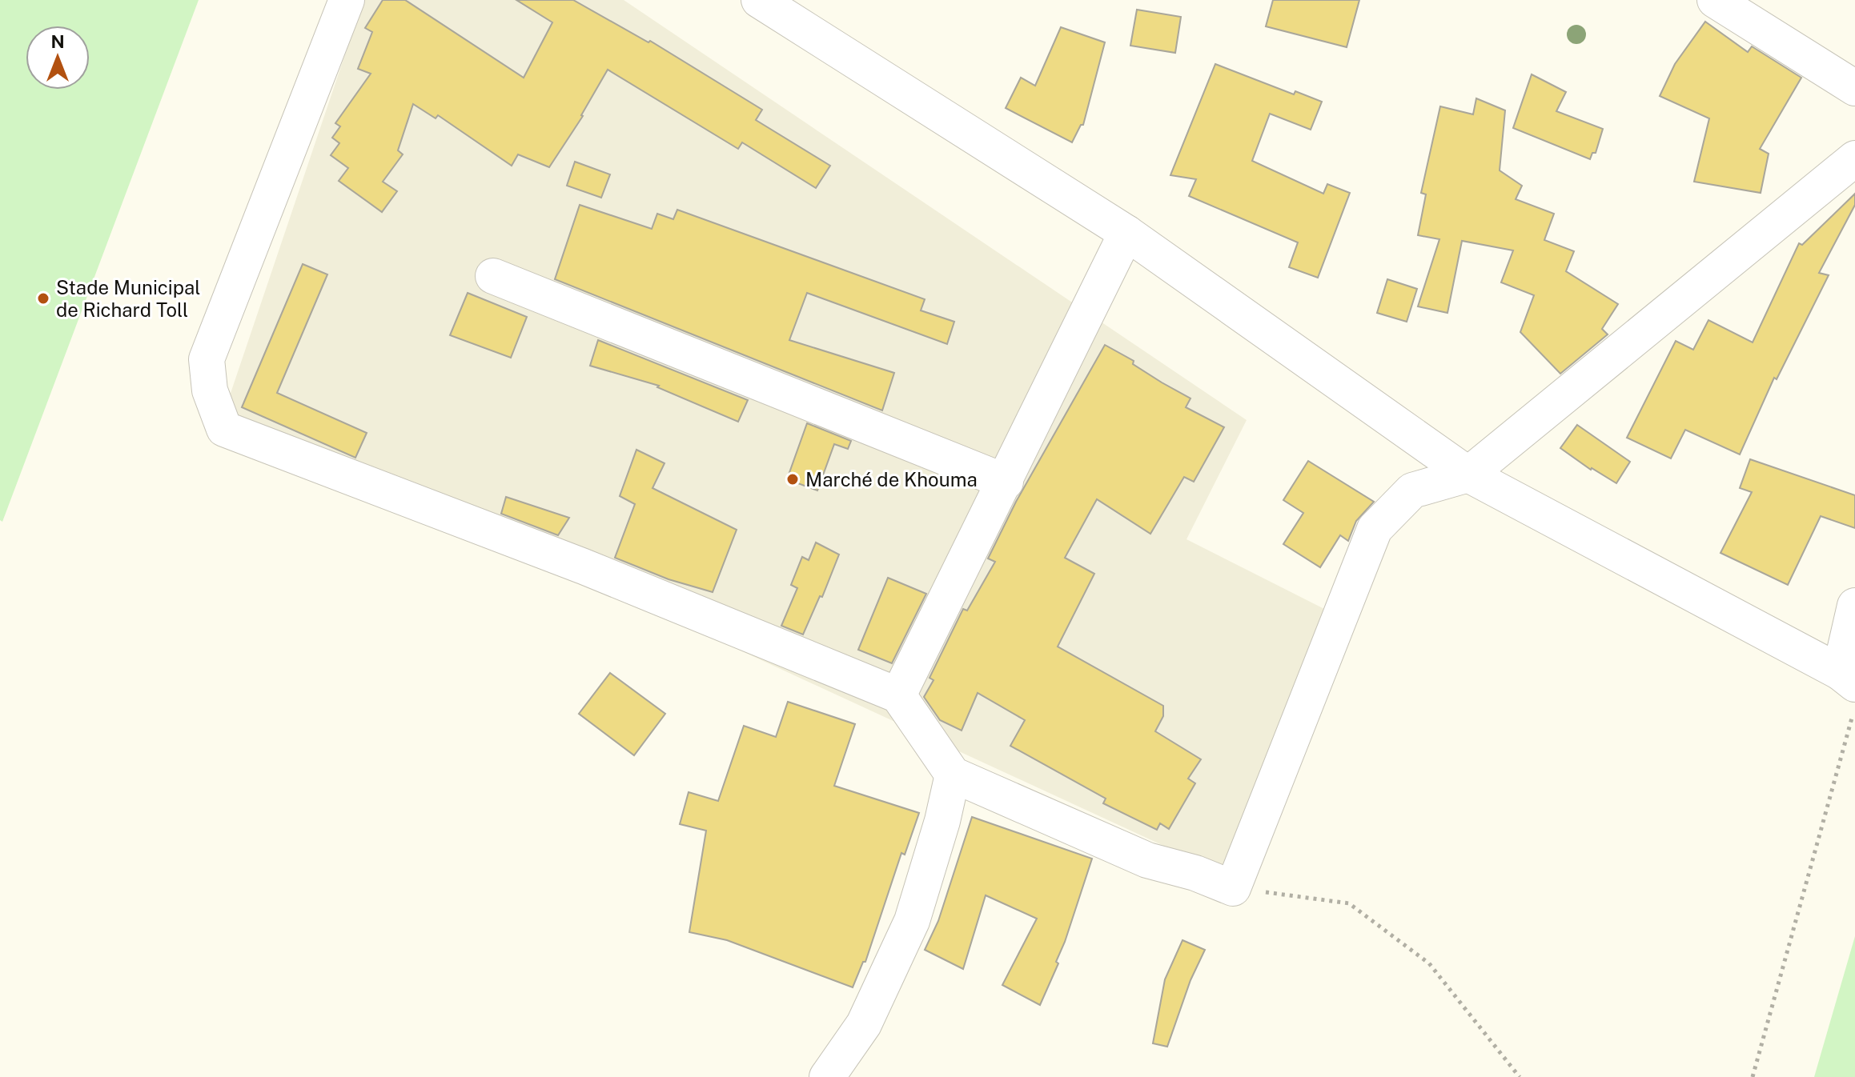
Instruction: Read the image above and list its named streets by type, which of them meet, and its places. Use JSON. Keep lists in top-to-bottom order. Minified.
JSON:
{"places":["Stade Municipal de Richard Toll","Marché de Khouma"],"north":"top"}
